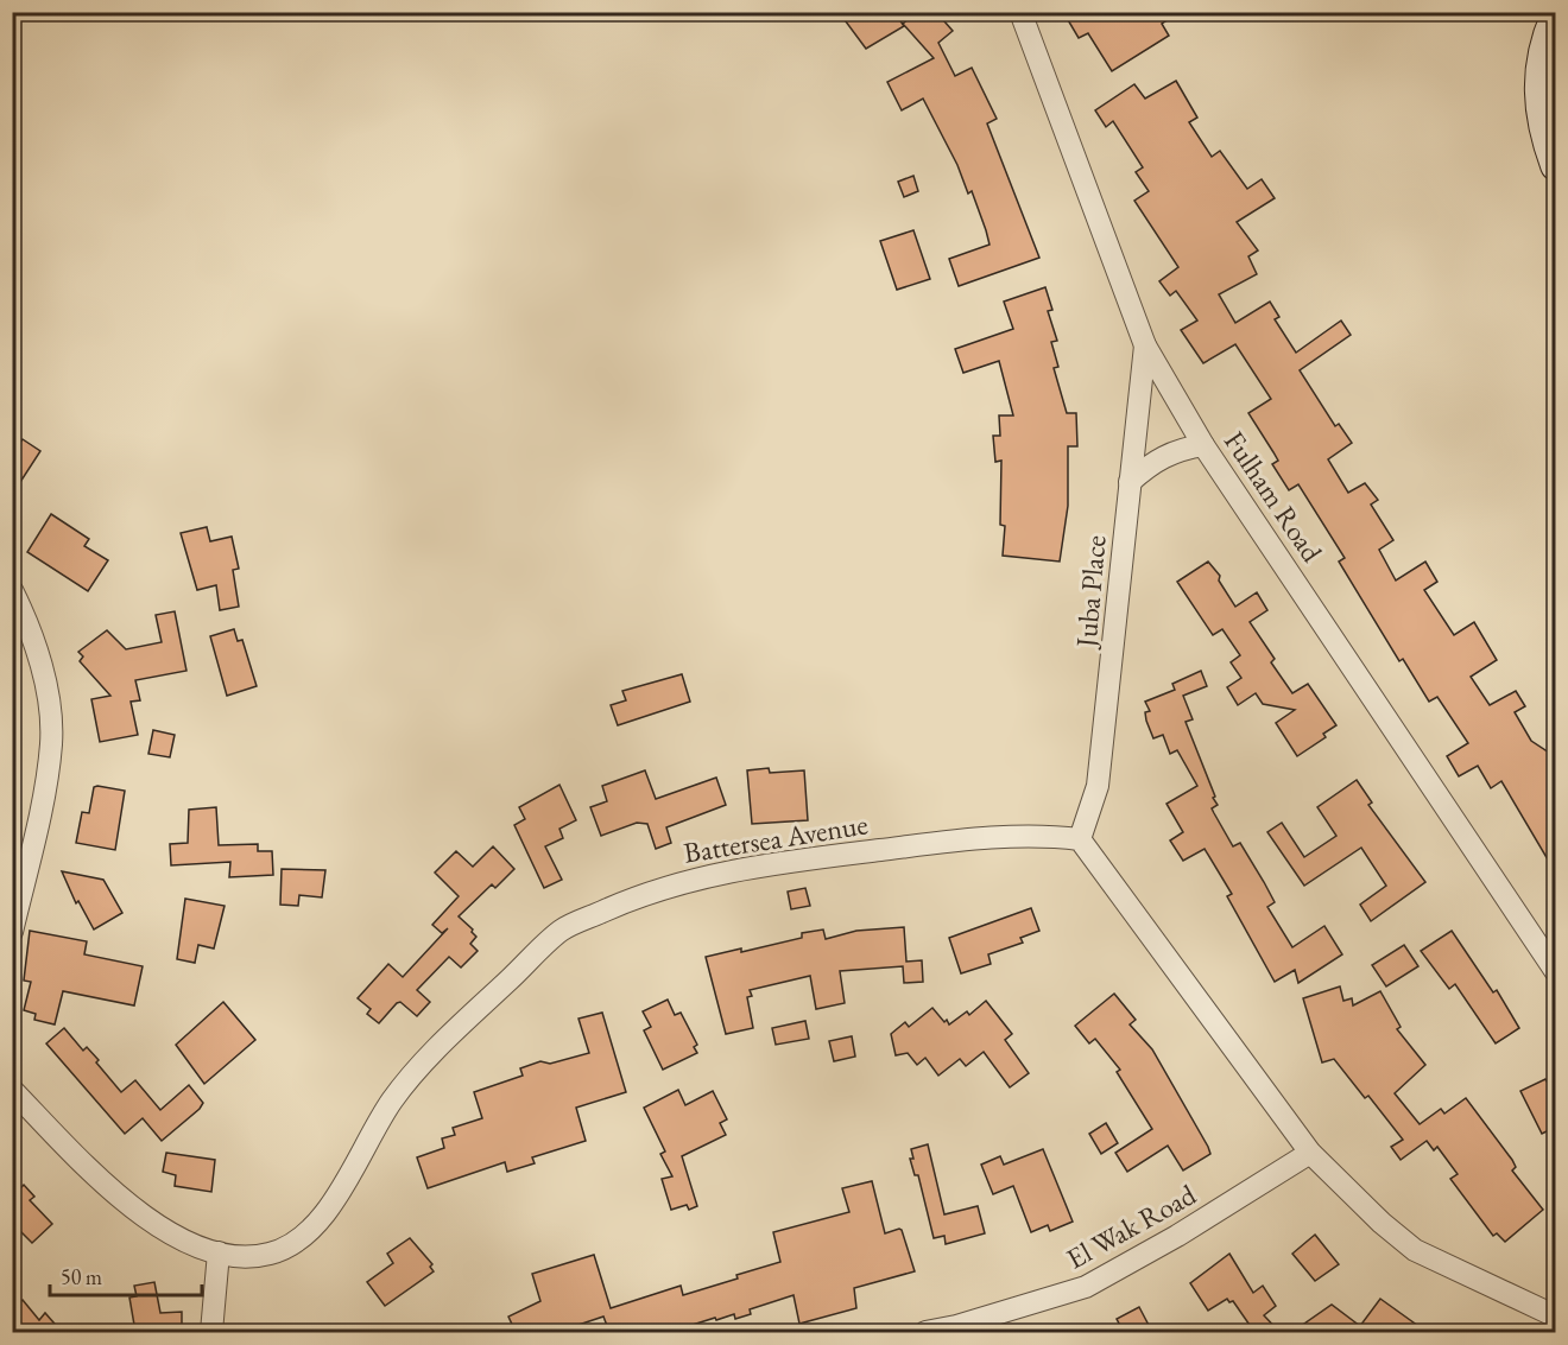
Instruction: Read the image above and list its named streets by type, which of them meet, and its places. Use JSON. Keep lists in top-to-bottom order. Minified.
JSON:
{"streets":{"street":["Fulham Road","Juba Place","Battersea Avenue","El Wak Road"]},"crossings":[["Fulham Road","Juba Place"],["Juba Place","Battersea Avenue"]],"scale_bar":"50 m"}
